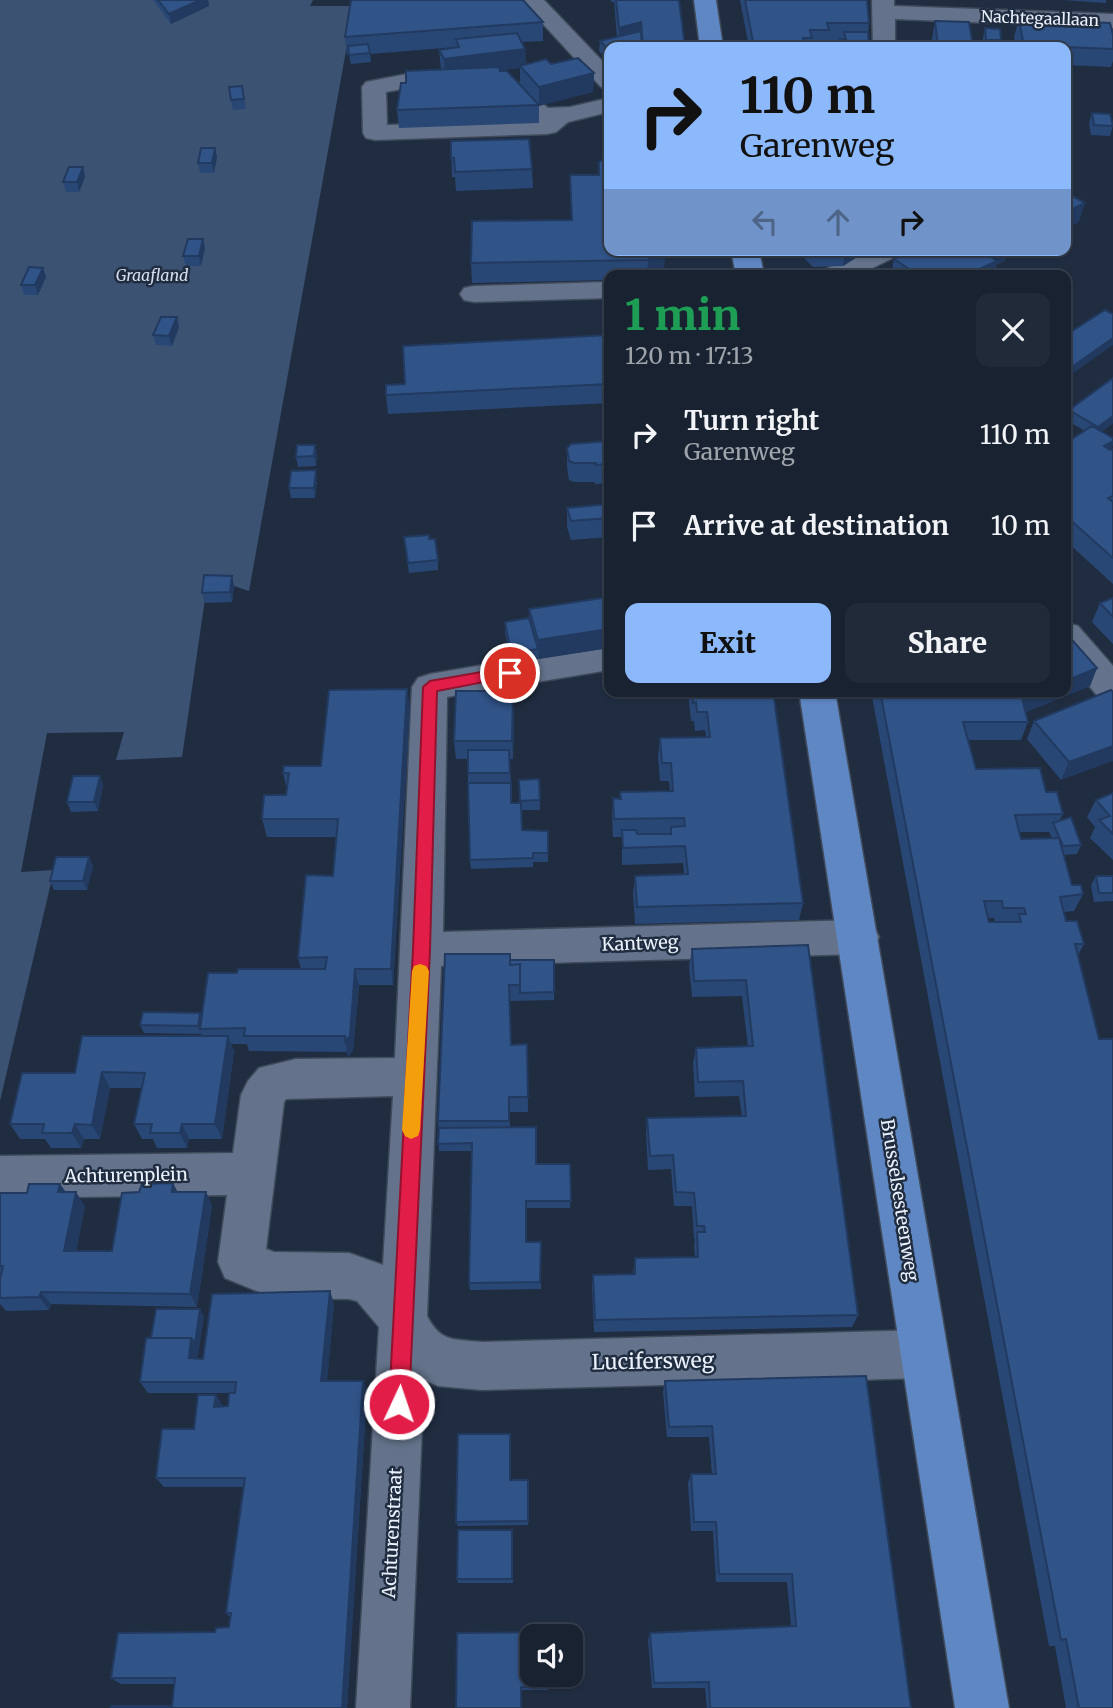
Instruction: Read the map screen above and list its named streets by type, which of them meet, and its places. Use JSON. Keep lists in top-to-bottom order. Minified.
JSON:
{"streets":{"main road":["Brusselsesteenweg"],"street":["Nachtegaallaan","Kantweg","Achturenplein","Lucifersweg","Achturenstraat"]},"crossings":[["Kantweg","Brusselsesteenweg"],["Kantweg","Achturenstraat"],["Brusselsesteenweg","Lucifersweg"],["Lucifersweg","Achturenstraat"]],"parks":["Graafland"],"page":{"turn":["110 m","Garenweg"],"heading":["1 min","120 m · 17:13"],"list":[{"name":"Turn right","note":"Garenweg","value":"110 m"},{"name":"Arrive at destination","value":"10 m"}],"buttons":["Exit","Share"]}}
